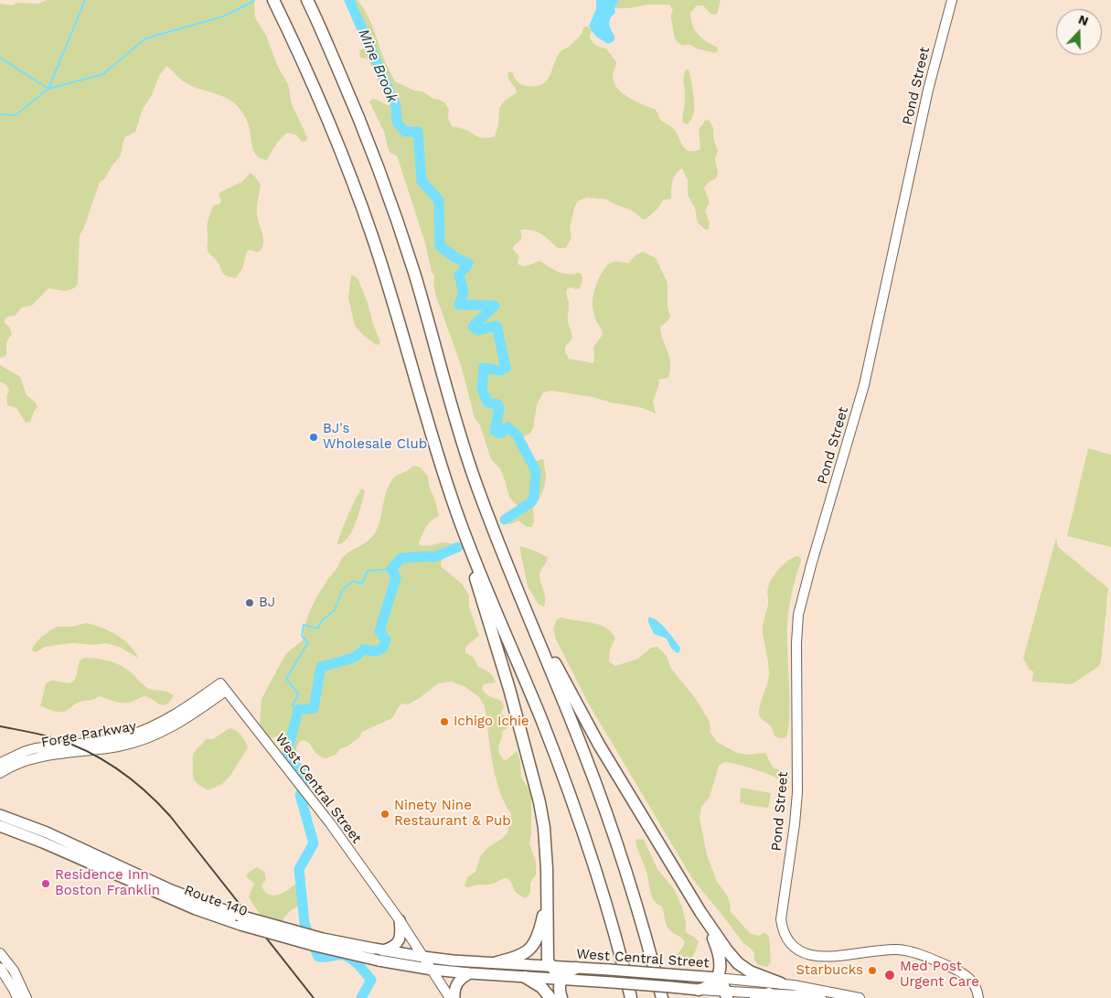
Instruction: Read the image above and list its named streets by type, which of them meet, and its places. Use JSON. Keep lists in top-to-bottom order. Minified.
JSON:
{"streets":{"main road":["Pond Street","Forge Parkway","West Central Street","Route 140"]},"crossings":[["Forge Parkway","West Central Street"],["West Central Street","Route 140"]],"water":["Mine Brook"],"places":["BJ's Wholesale Club","BJ","Ichigo Ichie","Ninety Nine Restaurant & Pub","Residence Inn Boston Franklin","Starbucks","Med Post Urgent Care"],"north":"top"}
